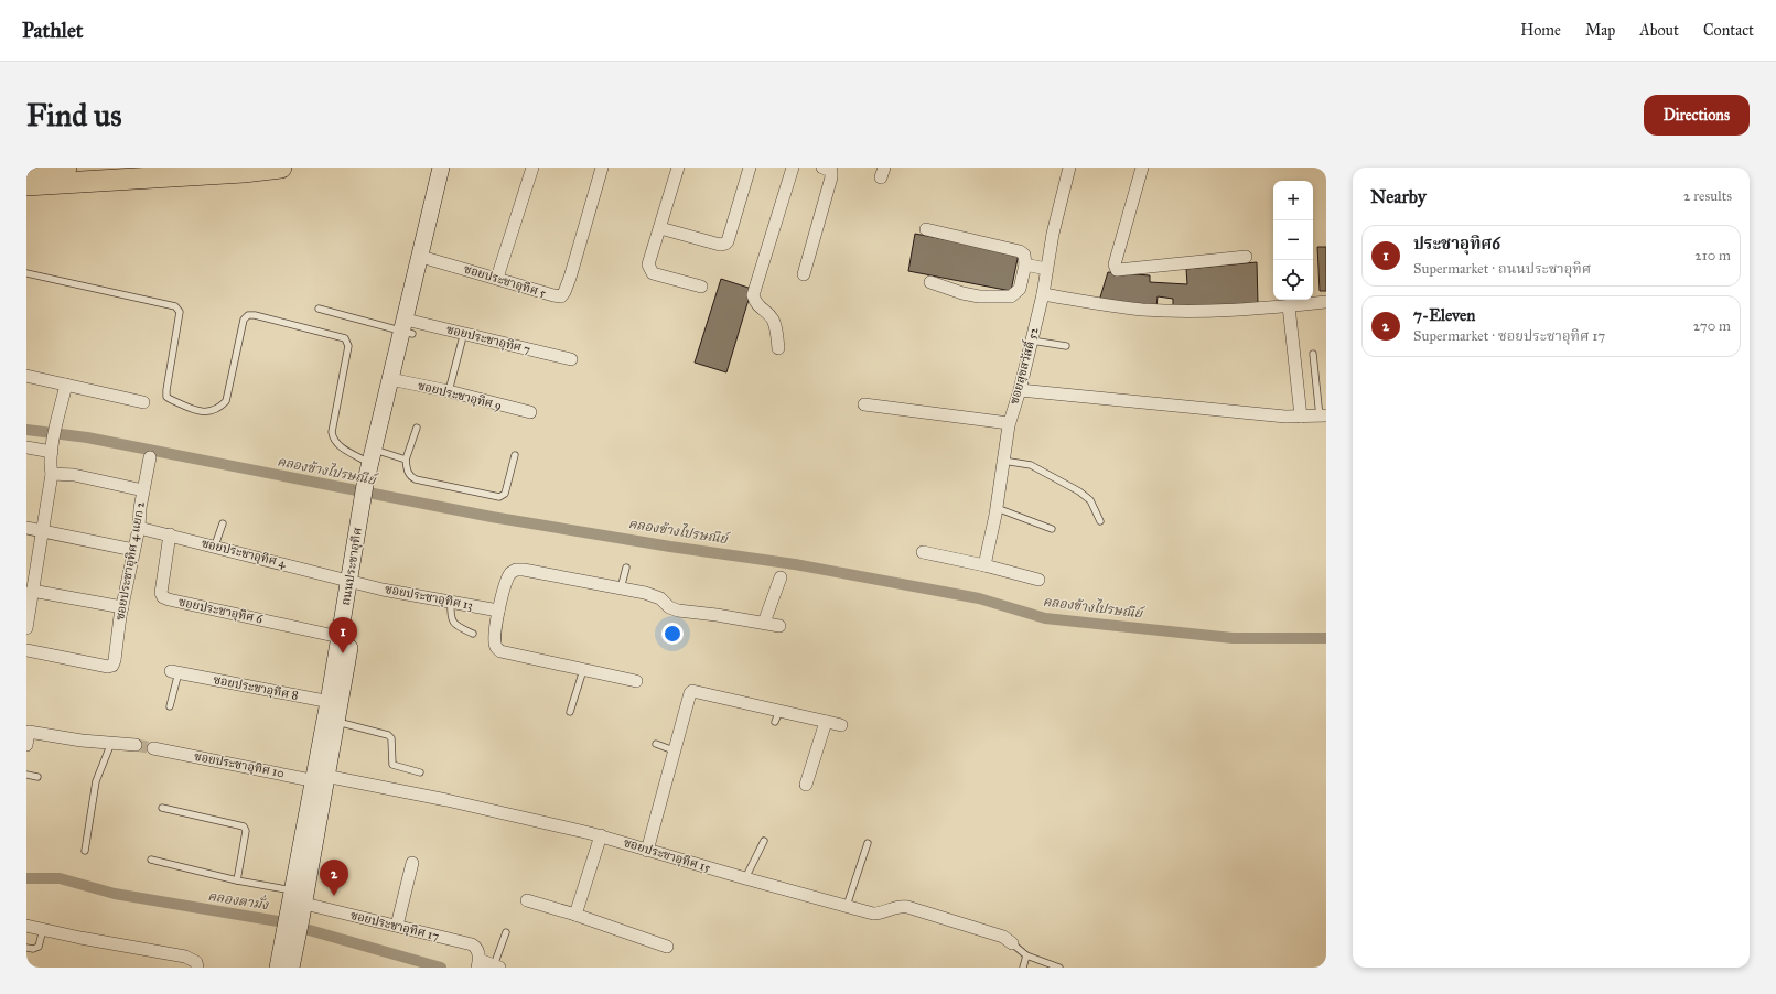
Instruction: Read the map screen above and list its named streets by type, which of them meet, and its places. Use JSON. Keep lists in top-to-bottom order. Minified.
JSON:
{"streets":{"main road":["ถนนประชาอุทิศ"],"street":["ซอยประชาอุทิศ 5","ซอยประชาอุทิศ 7","ซอยสุขสวัสดิ์ 52","ซอยประชาอุทิศ 9","ซอยประชาอุทิศ 4","ซอยประชาอุทิศ 4 แยก 2","ซอยประชาอุทิศ 13","ซอยประชาอุทิศ 6","ซอยประชาอุทิศ 8","ซอยประชาอุทิศ 10","ซอยประชาอุทิศ 15","ซอยประชาอุทิศ 17"]},"crossings":[["ซอยประชาอุทิศ 5","ถนนประชาอุทิศ"],["ซอยประชาอุทิศ 7","ถนนประชาอุทิศ"],["ซอยประชาอุทิศ 9","ถนนประชาอุทิศ"],["ซอยประชาอุทิศ 4","ซอยประชาอุทิศ 4 แยก 2"],["ซอยประชาอุทิศ 4","ถนนประชาอุทิศ"],["ซอยประชาอุทิศ 4","ซอยประชาอุทิศ 13"],["ซอยประชาอุทิศ 4","ซอยประชาอุทิศ 6"],["ถนนประชาอุทิศ","ซอยประชาอุทิศ 13"],["ถนนประชาอุทิศ","ซอยประชาอุทิศ 6"],["ถนนประชาอุทิศ","ซอยประชาอุทิศ 8"],["ถนนประชาอุทิศ","ซอยประชาอุทิศ 10"],["ถนนประชาอุทิศ","ซอยประชาอุทิศ 15"],["ถนนประชาอุทิศ","ซอยประชาอุทิศ 17"],["ซอยประชาอุทิศ 10","ซอยประชาอุทิศ 15"]],"water":["คลองข้างไปรษณีย์","คลองตามั่ง"],"page":{"header":"Pathlet","nav":["Home","Map","About","Contact"],"buttons":"Directions","title":"Find us","heading":["Nearby","2 results"],"map_buttons":["+","−"],"list":[{"mark":"1","name":"ประชาอุทิศ6","note":"Supermarket · ถนนประชาอุทิศ","value":"210 m"},{"mark":"2","name":"7-Eleven","note":"Supermarket · ซอยประชาอุทิศ 17","value":"270 m"}],"pins":["1","2"]}}
